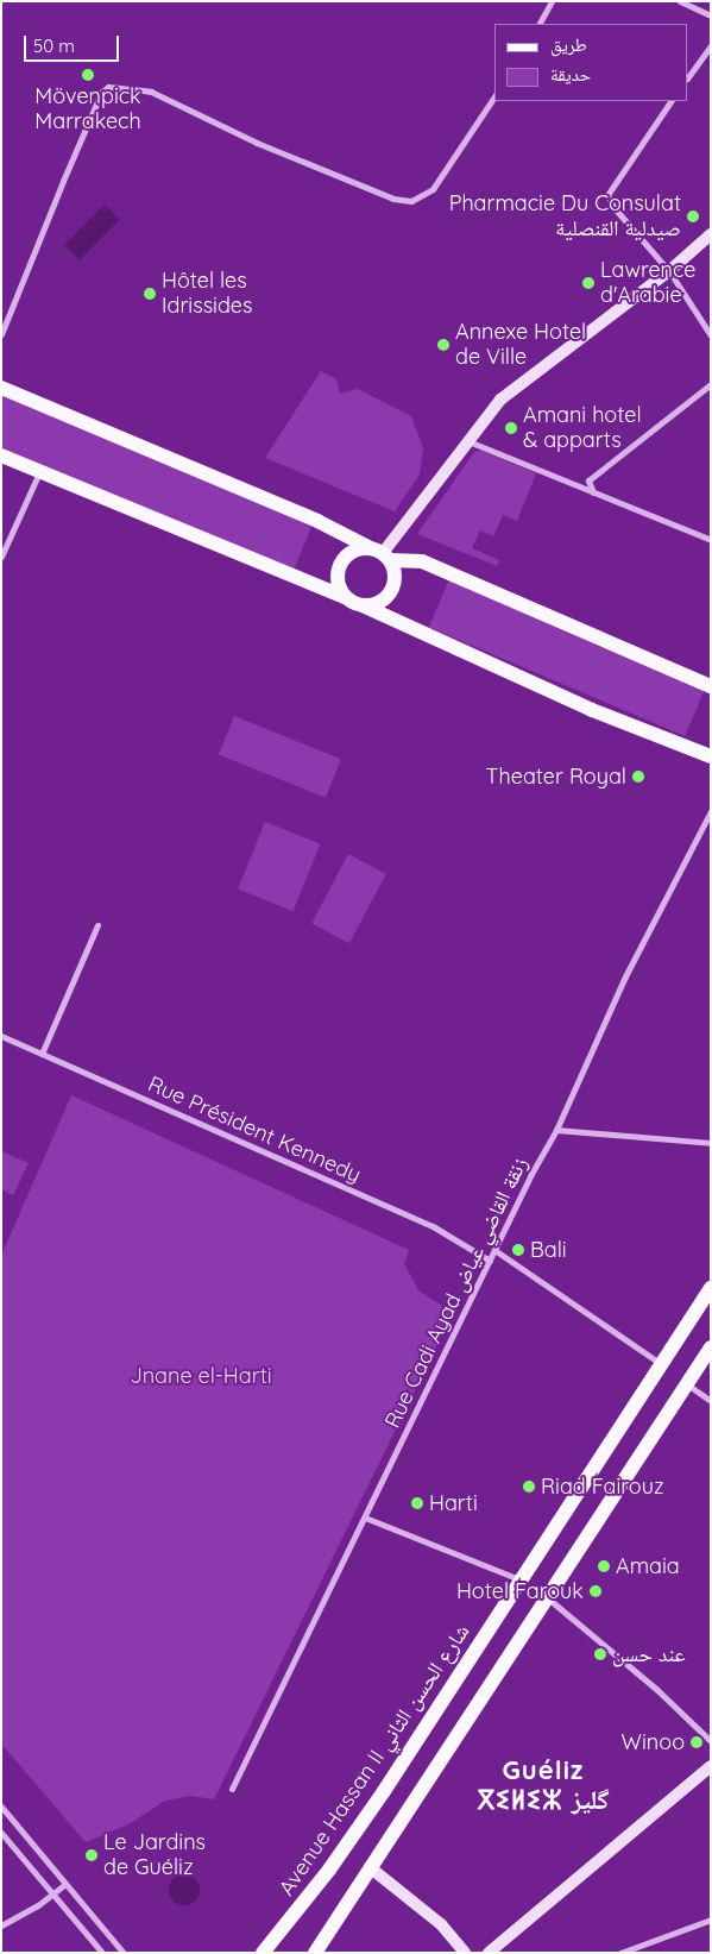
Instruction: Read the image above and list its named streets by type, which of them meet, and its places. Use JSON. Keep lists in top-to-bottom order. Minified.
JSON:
{"streets":{"main road":["Avenue Hassan II شارع الحسن الثاني"],"street":["Rue Président Kennedy","Rue Cadi Ayad زنقة القاضي عياض"]},"crossings":[["Rue Président Kennedy","Rue Cadi Ayad زنقة القاضي عياض"]],"districts":["Guéliz ⴳⵉⵍⵉⵣ گليز"],"parks":["Jnane el-Harti"],"places":["Mövenpick Marrakech","Pharmacie Du Consulat صيدلية القنصلية","Lawrence d'Arabie","Hôtel les Idrissides","Annexe Hotel de Ville","Amani hotel & apparts","Theater Royal","Bali","Riad Fairouz","Harti","Amaia","Hotel Farouk","عند حسن","Winoo","Le Jardins de Guéliz"],"legend":["طريق","حديقة"],"scale_bar":"50 m"}
